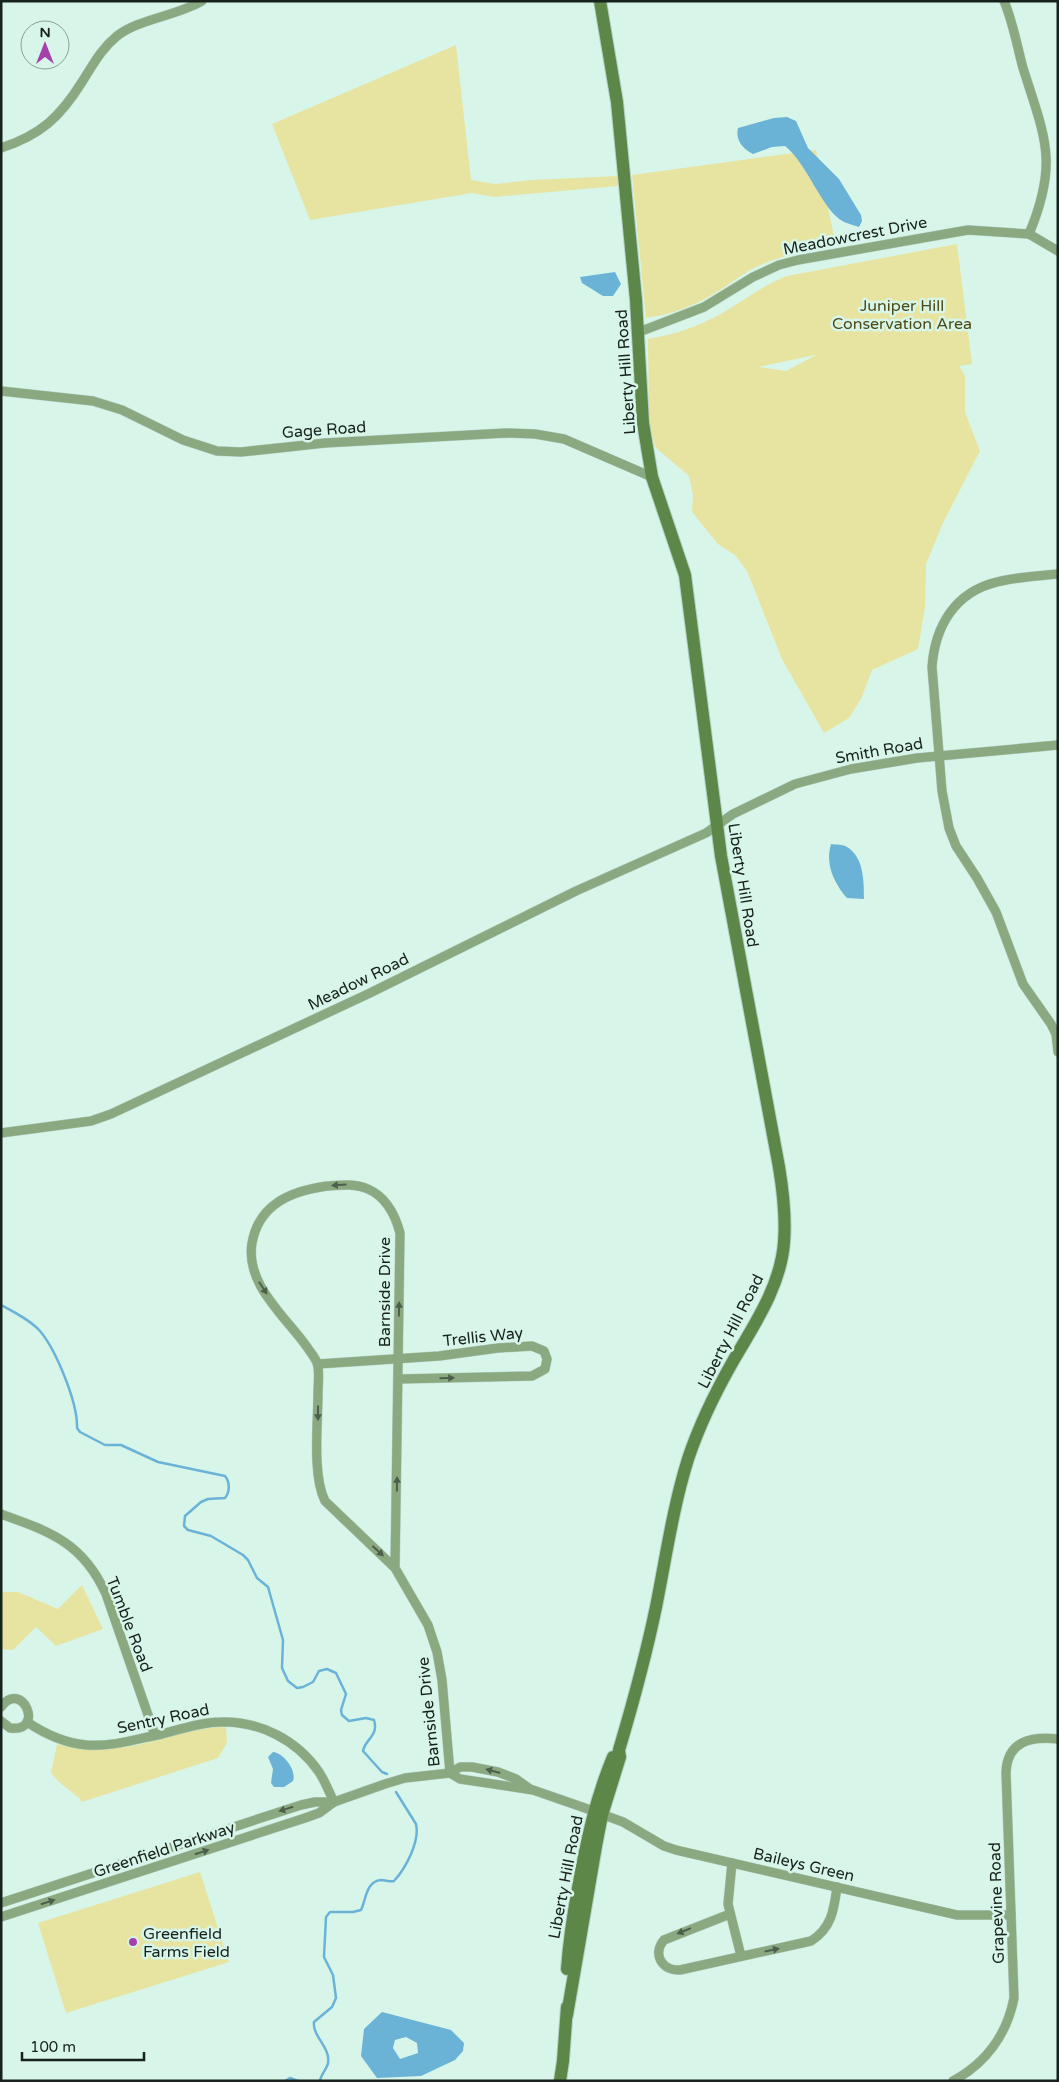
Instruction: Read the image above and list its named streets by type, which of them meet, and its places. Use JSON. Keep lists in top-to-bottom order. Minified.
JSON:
{"streets":{"street":["Meadowcrest Drive","Liberty Hill Road","Gage Road","Smith Road","Meadow Road","Barnside Drive","Trellis Way","Tumble Road","Sentry Road","Greenfield Parkway","Baileys Green","Grapevine Road"]},"crossings":[["Meadowcrest Drive","Liberty Hill Road"],["Liberty Hill Road","Gage Road"],["Liberty Hill Road","Smith Road"],["Liberty Hill Road","Meadow Road"],["Liberty Hill Road","Greenfield Parkway"],["Liberty Hill Road","Baileys Green"],["Smith Road","Meadow Road"],["Barnside Drive","Trellis Way"],["Barnside Drive","Greenfield Parkway"],["Tumble Road","Sentry Road"],["Sentry Road","Greenfield Parkway"],["Greenfield Parkway","Baileys Green"],["Baileys Green","Grapevine Road"]],"parks":["Juniper Hill Conservation Area"],"places":["Greenfield Farms Field"],"scale_bar":"100 m","north":"top"}
